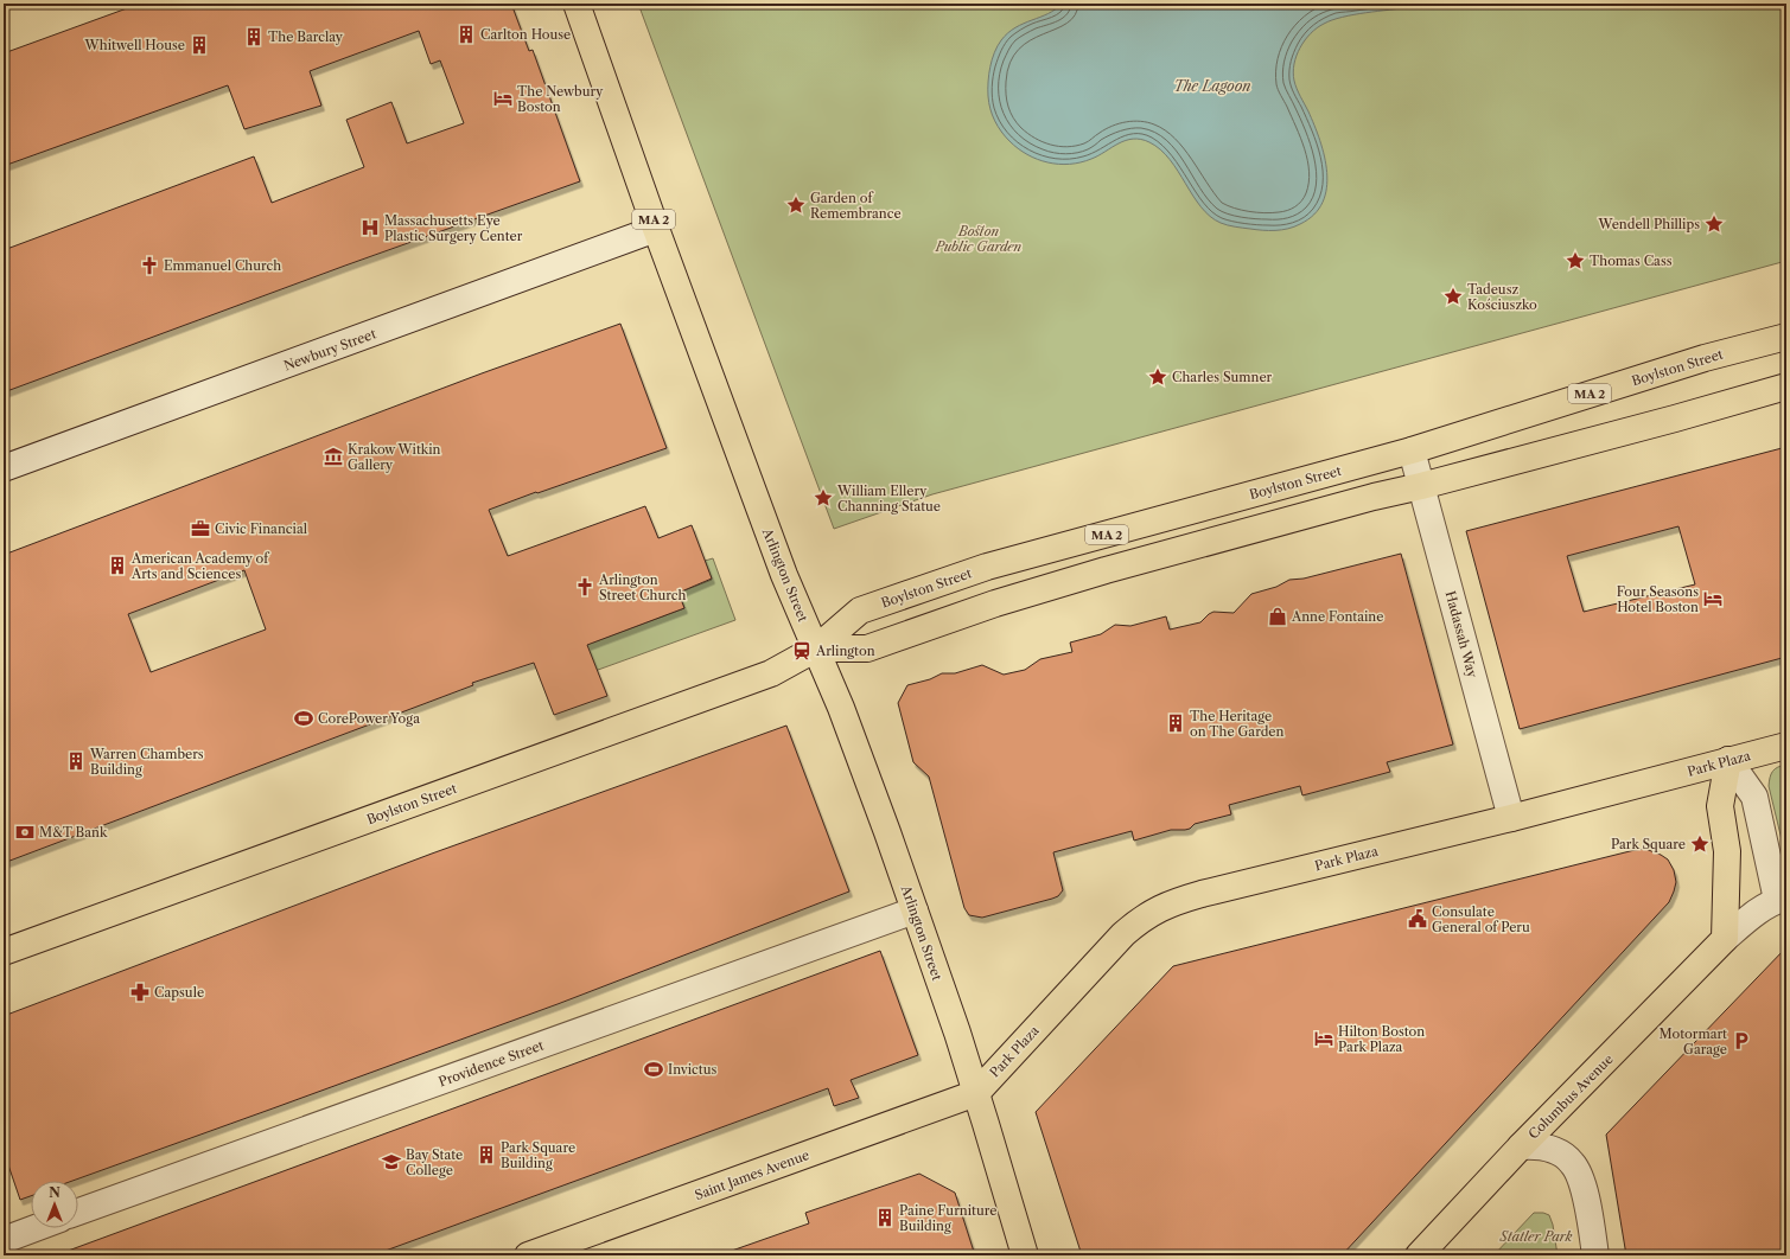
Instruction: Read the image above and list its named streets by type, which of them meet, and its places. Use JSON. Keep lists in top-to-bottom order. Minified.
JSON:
{"streets":{"main road":["MA 2","Boylston Street","Arlington Street","Park Plaza","Columbus Avenue","Saint James Avenue"],"street":["Newbury Street","Hadassah Way","Providence Street"]},"crossings":[["Newbury Street","Arlington Street"],["Boylston Street","Arlington Street"],["Boylston Street","Hadassah Way"],["Arlington Street","Park Plaza"],["Arlington Street","Providence Street"],["Arlington Street","Saint James Avenue"],["Hadassah Way","Park Plaza"],["Park Plaza","Columbus Avenue"],["Park Plaza","Saint James Avenue"]],"water":["The Lagoon"],"parks":["Boston Public Garden","Statler Park"],"places":{"building":["Carlton House","The Barclay","Whitwell House","American Academy of Arts and Sciences","The Heritage on The Garden","Warren Chambers Building","Park Square Building","Paine Furniture Building"],"hotel":["The Newbury Boston","Four Seasons Hotel Boston","Hilton Boston Park Plaza"],"place":["Garden of Remembrance","Wendell Phillips","Thomas Cass","Tadeusz Kościuszko","Charles Sumner","William Ellery Channing Statue","Park Square"],"hospital":["Massachusetts Eye Plastic Surgery Center"],"church":["Emmanuel Church","Arlington Street Church"],"museum":["Krakow Witkin Gallery"],"office":["Civic Financial"],"shop":["Anne Fontaine"],"station":["Arlington"],"sports":["CorePower Yoga","Invictus"],"bank":["M&T Bank"],"public building":["Consulate General of Peru"],"pharmacy":["Capsule"],"parking":["Motormart Garage"],"school or university":["Bay State College"]},"north":"top"}
